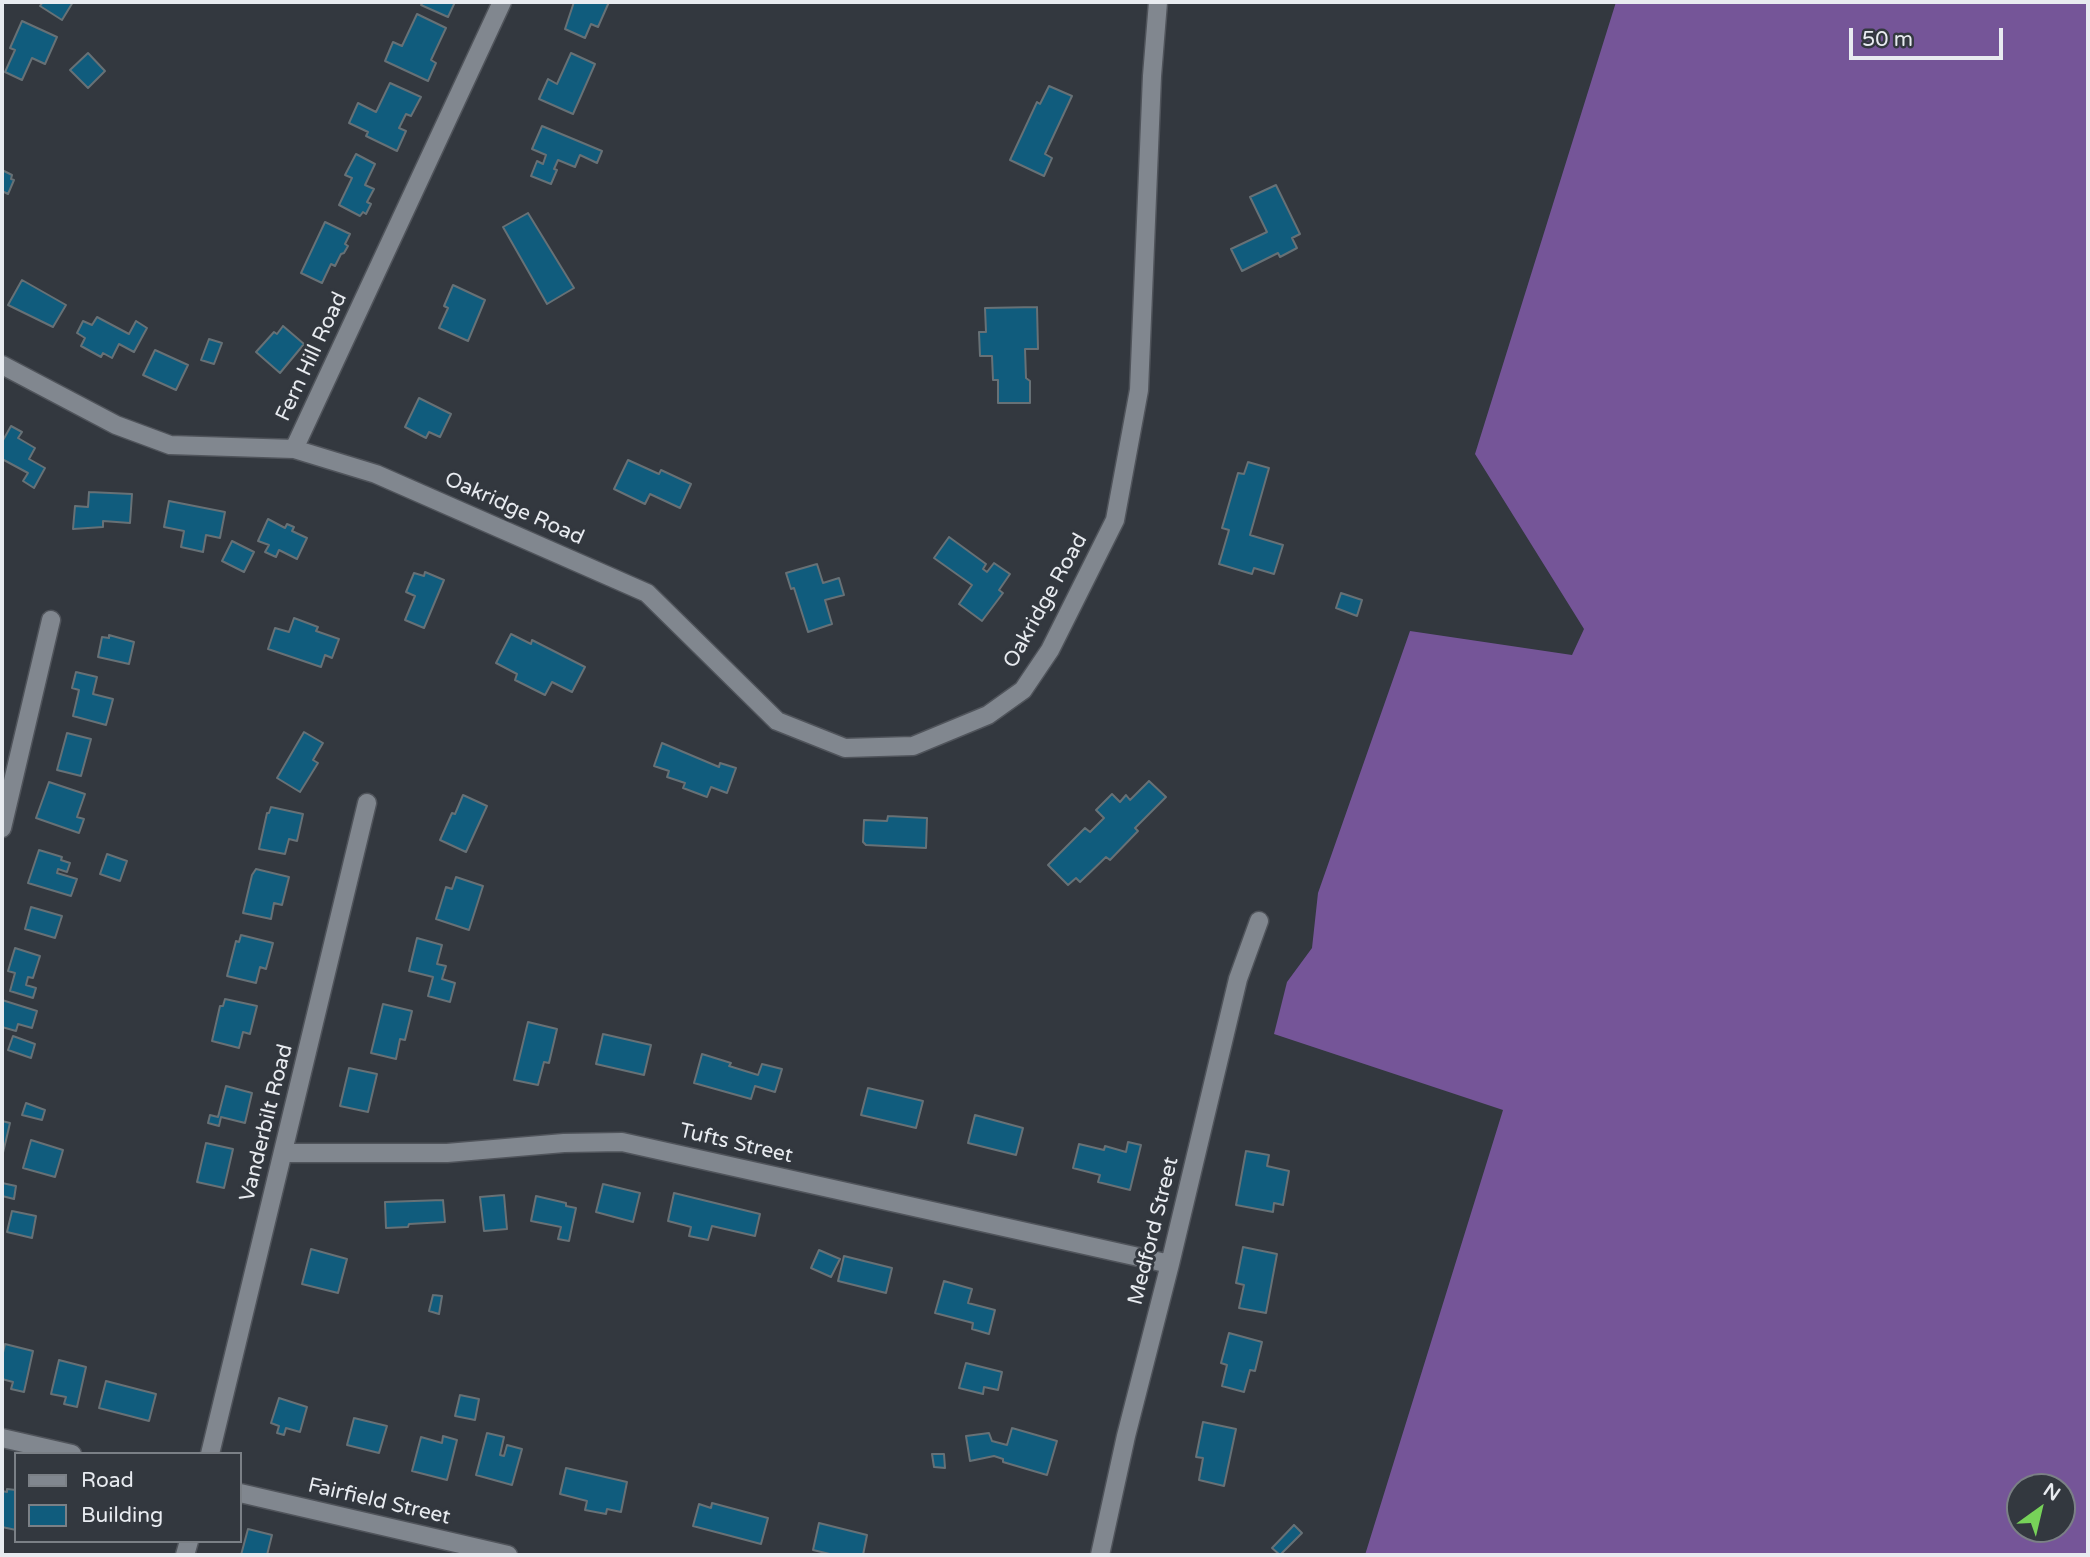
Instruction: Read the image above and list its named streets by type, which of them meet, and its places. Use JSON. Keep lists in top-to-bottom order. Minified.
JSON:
{"streets":{"street":["Fern Hill Road","Oakridge Road","Vanderbilt Road","Tufts Street","Medford Street","Fairfield Street"]},"crossings":[["Fern Hill Road","Oakridge Road"],["Vanderbilt Road","Tufts Street"],["Tufts Street","Medford Street"]],"legend":["Road","Building"],"scale_bar":"50 m","north":"top right"}
